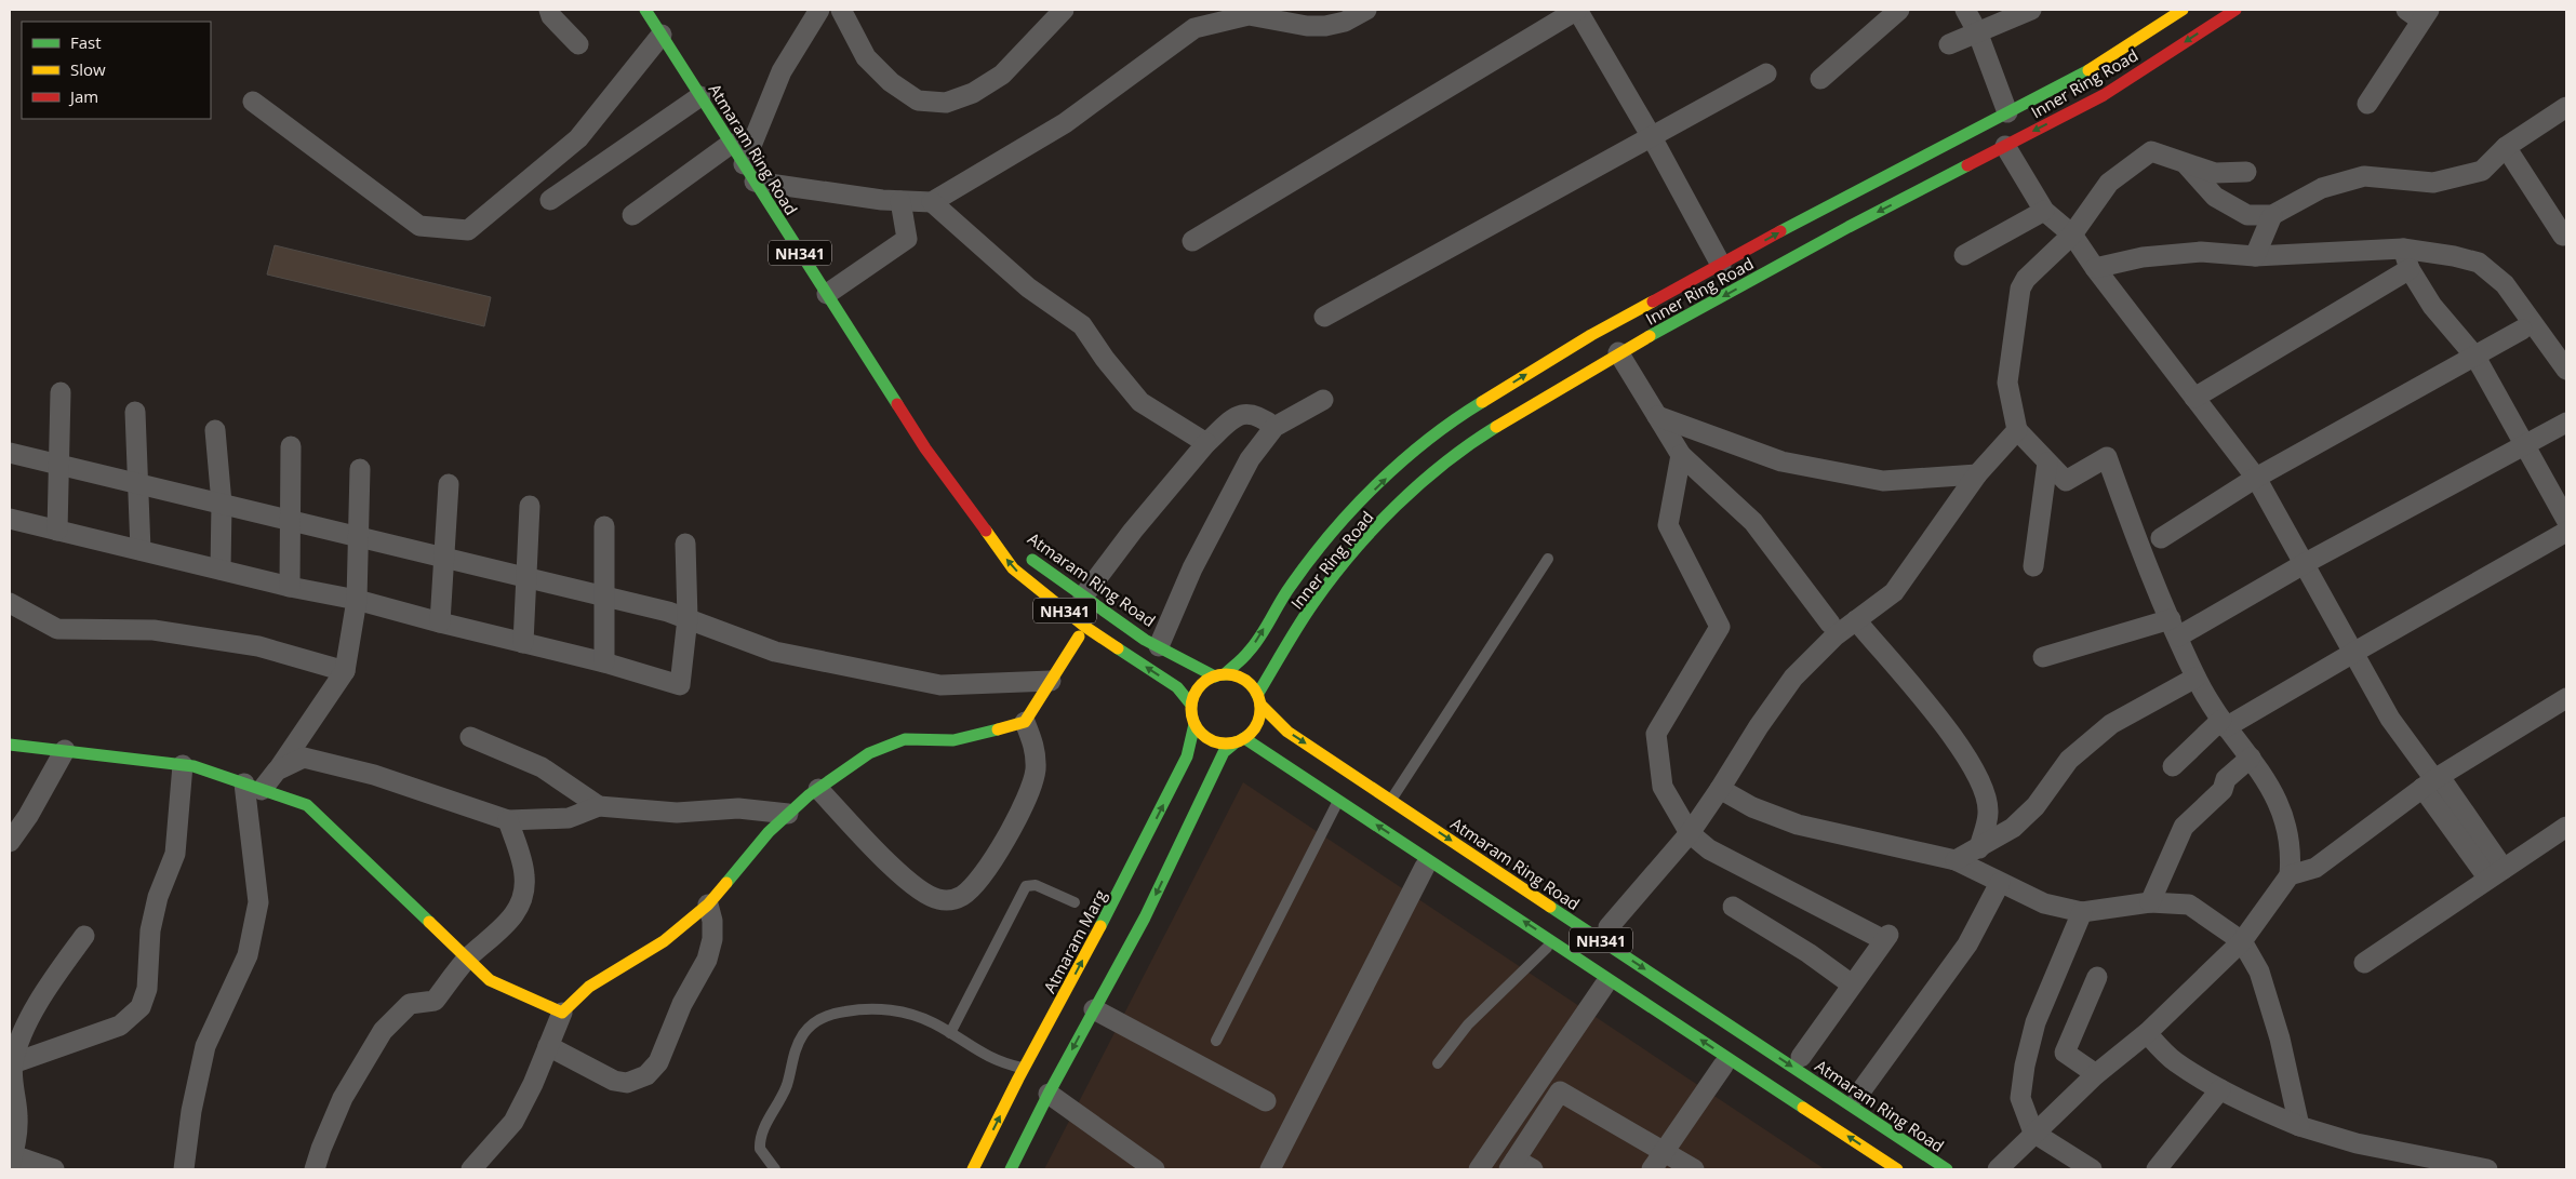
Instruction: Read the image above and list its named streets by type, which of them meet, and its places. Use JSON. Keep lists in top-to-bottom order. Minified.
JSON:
{"streets":{"main road":["Inner Ring Road","Atmaram Ring Road","NH341","Atmaram Marg"]},"crossings":[["Inner Ring Road","Atmaram Ring Road"],["Inner Ring Road","NH341"],["Inner Ring Road","Atmaram Marg"],["Atmaram Ring Road","NH341"],["Atmaram Ring Road","Atmaram Marg"],["NH341","Atmaram Marg"]],"legend":["Fast","Slow","Jam"]}
